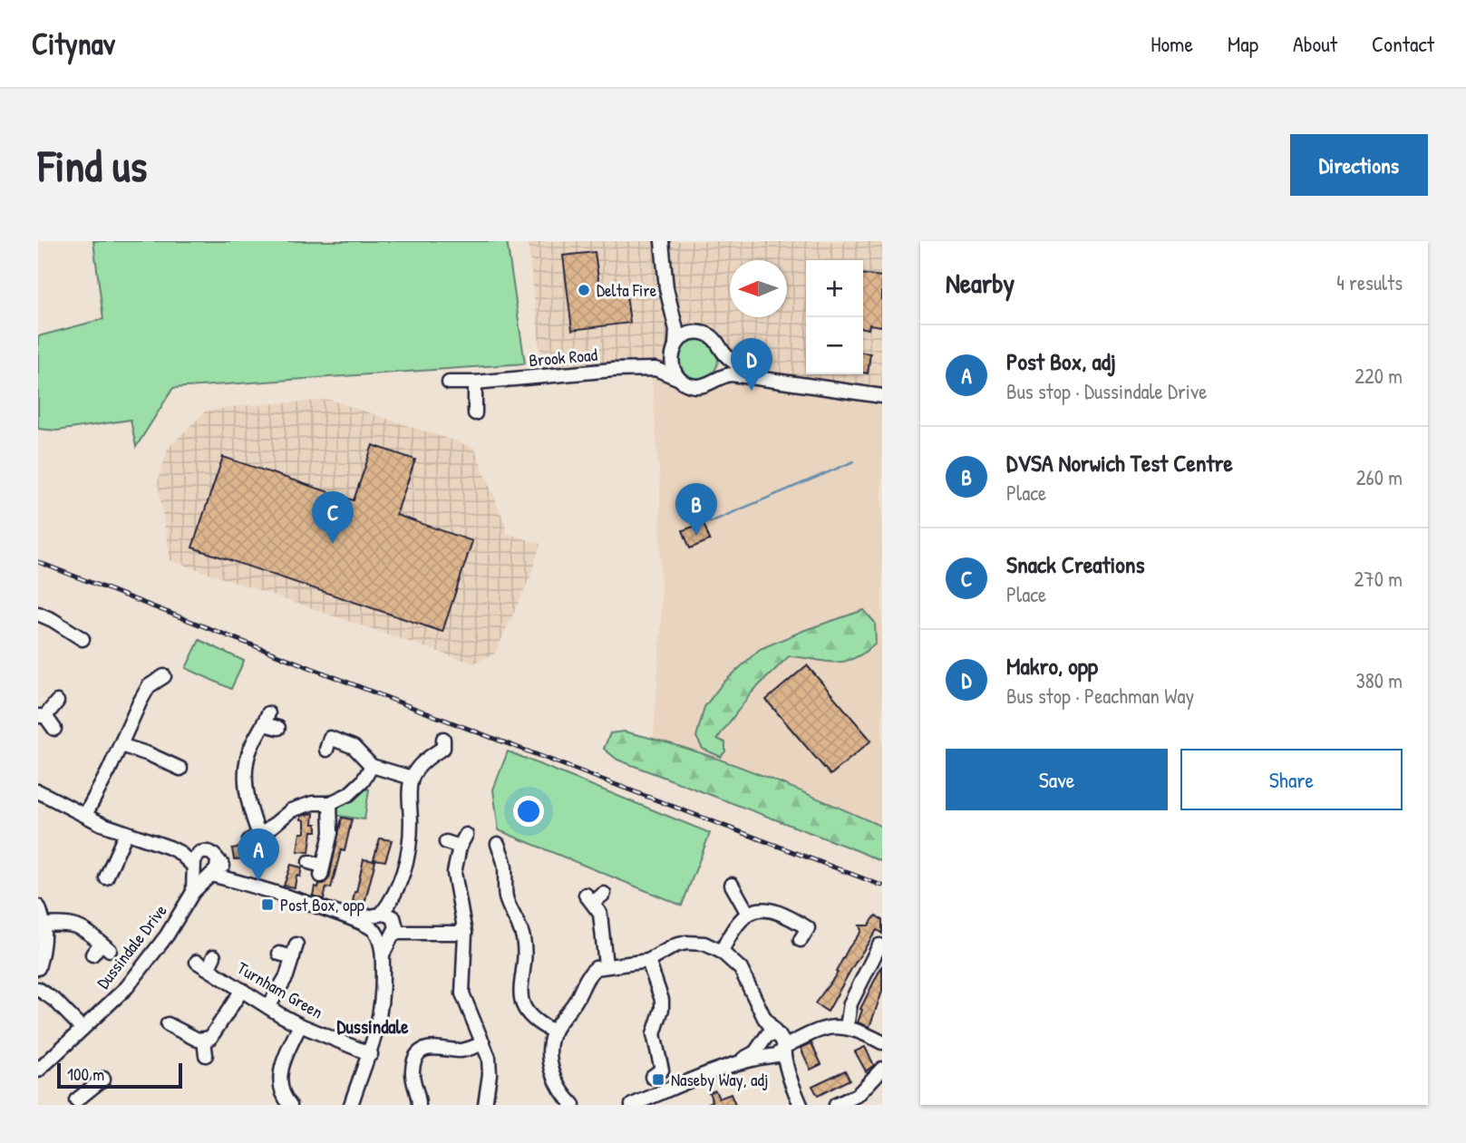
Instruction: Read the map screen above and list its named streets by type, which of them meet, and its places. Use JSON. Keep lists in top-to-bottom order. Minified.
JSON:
{"streets":{"street":["Brook Road","Dussindale Drive","Turnham Green"]},"districts":["Dussindale"],"places":{"other":["Delta Fire"],"transit":["Post Box, opp","Naseby Way, adj"]},"scale_bar":"100 m","north":"left","page":{"header":"Citynav","nav":["Home","Map","About","Contact"],"buttons":["Directions",["Save","Share"]],"title":"Find us","heading":["Nearby","4 results"],"map_buttons":["+","−"],"list":[{"mark":"A","name":"Post Box, adj","note":"Bus stop · Dussindale Drive","value":"220 m"},{"mark":"B","name":"DVSA Norwich Test Centre","note":"Place","value":"260 m"},{"mark":"C","name":"Snack Creations","note":"Place","value":"270 m"},{"mark":"D","name":"Makro, opp","note":"Bus stop · Peachman Way","value":"380 m"}],"pins":["D","B","C","A"],"scale":"100 m"}}
